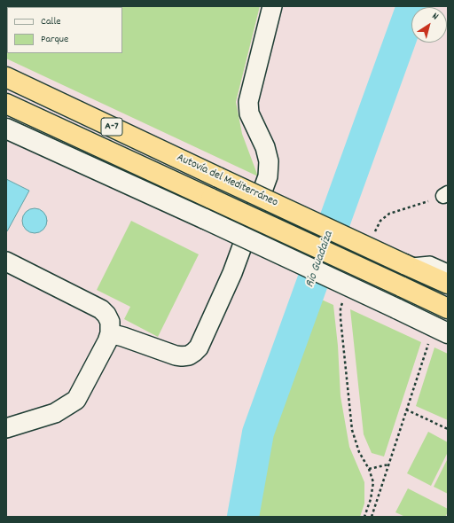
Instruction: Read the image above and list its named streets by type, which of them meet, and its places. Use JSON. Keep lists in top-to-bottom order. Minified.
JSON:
{"streets":{"highway":["A-7","Autovía del Mediterráneo"]},"water":["Rio Guadaiza"],"legend":["Calle","Parque"],"north":"top right"}
